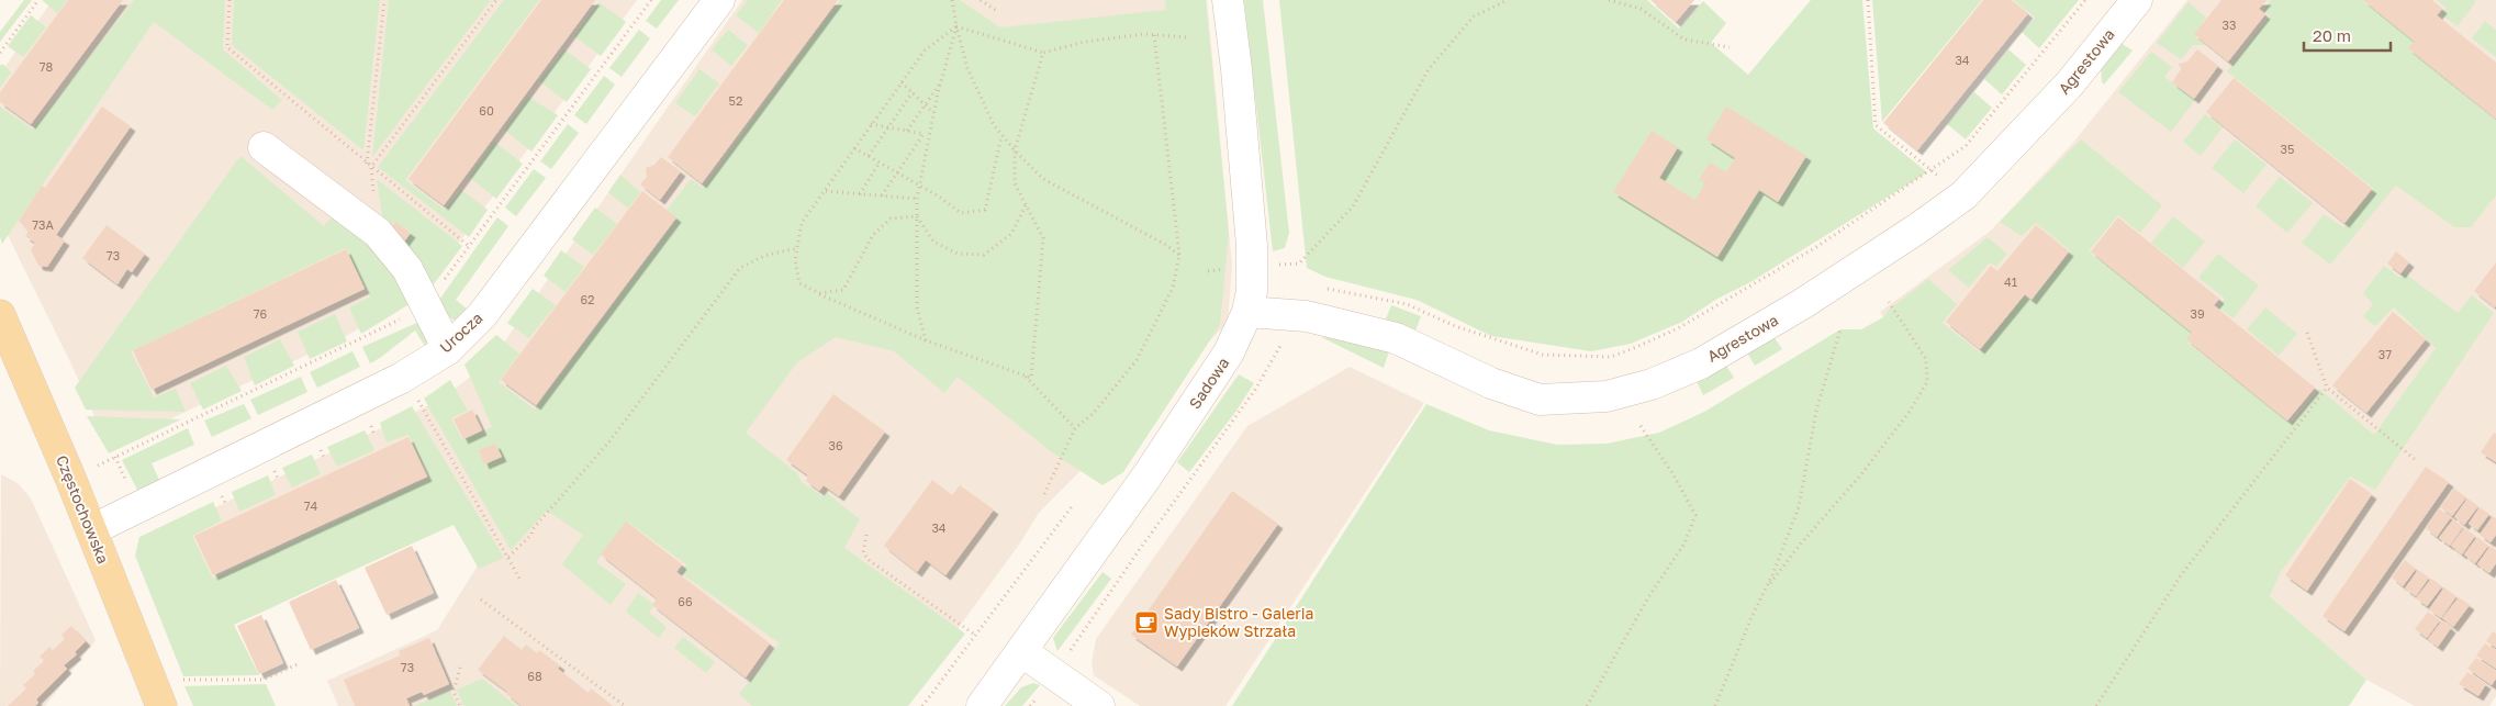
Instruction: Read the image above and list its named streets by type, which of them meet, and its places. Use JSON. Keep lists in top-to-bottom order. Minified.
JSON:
{"streets":{"main road":["Częstochowska"],"street":["Agrestowa","Urocza","Sadowa"]},"crossings":[["Agrestowa","Sadowa"],["Urocza","Częstochowska"]],"places":{"cafe":["Sady Bistro - Galeria Wypieków Strzała"]},"house_numbers":["33","34","78","52","60","35","73A","73","41","62","76","39","37","36","74","34","66","73","68"],"scale_bar":"20 m"}
